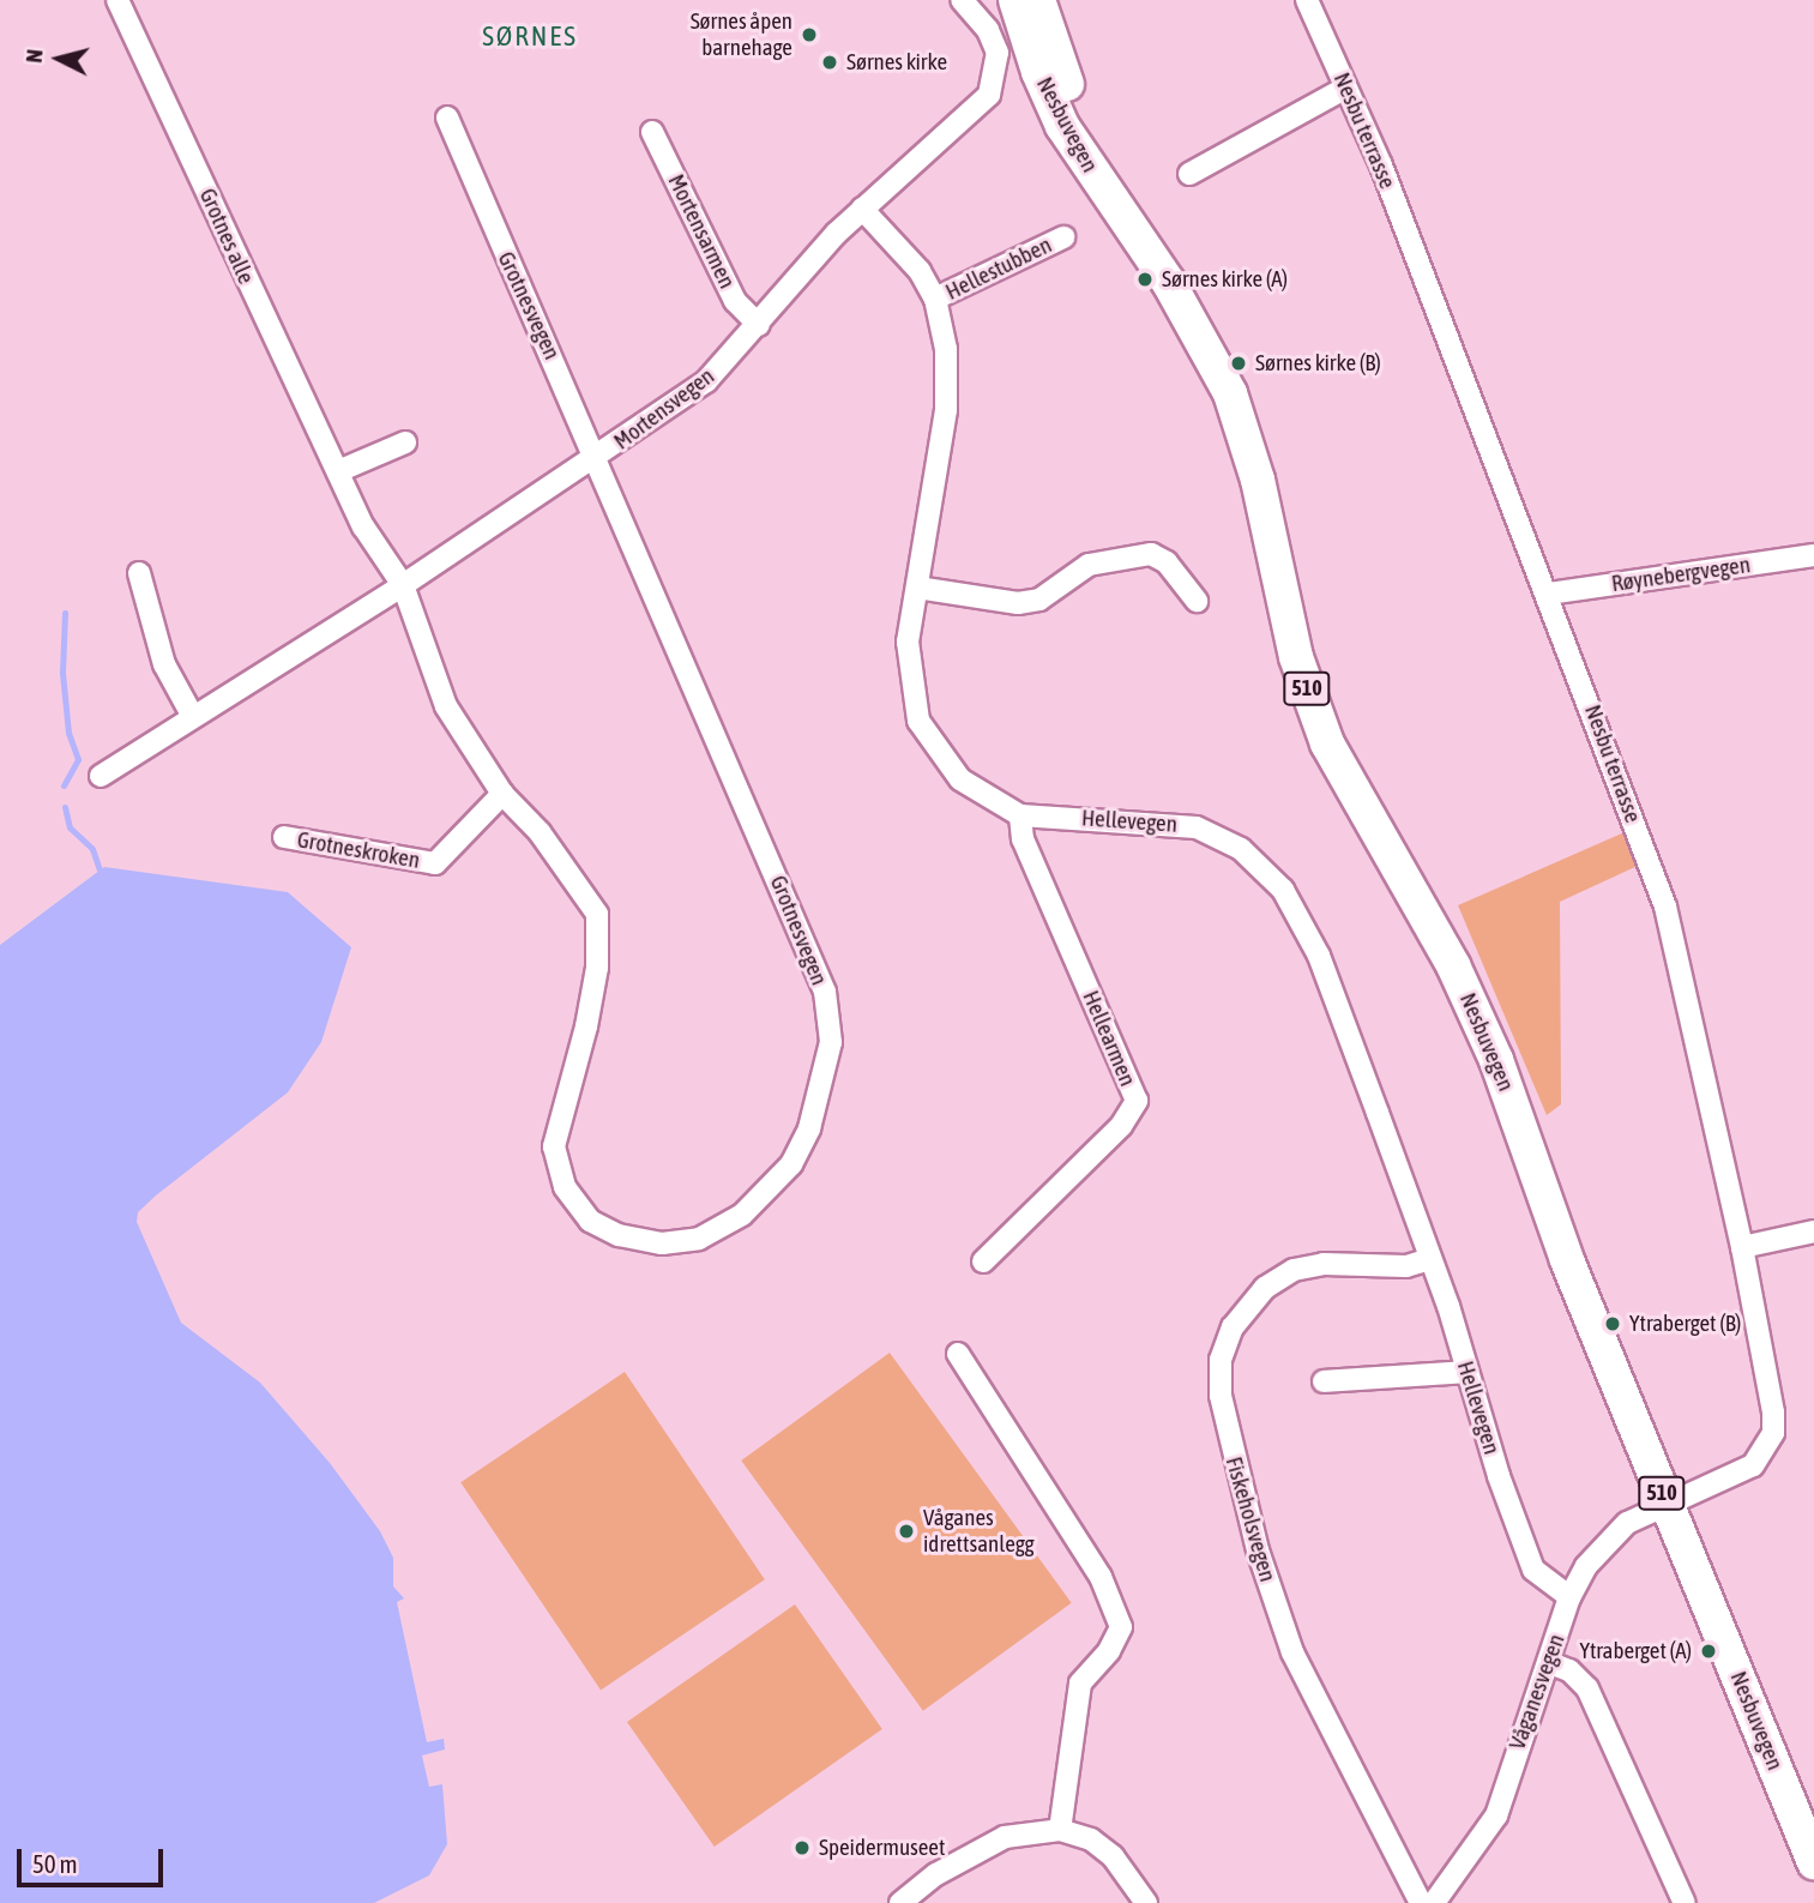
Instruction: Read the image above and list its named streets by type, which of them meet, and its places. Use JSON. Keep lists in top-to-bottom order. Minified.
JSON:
{"streets":{"main road":["Nesbuvegen","510"],"street":["Nesbu terrasse","Mortensarmen","Grotnes alle","Hellestubben","Grotnesvegen","Mortensvegen","Røynebergvegen","Hellevegen","Grotneskroken","Hellearmen","Fiskeholsvegen","Våganesvegen"]},"crossings":[["Nesbuvegen","Nesbu terrasse"],["Nesbuvegen","Våganesvegen"],["Nesbu terrasse","Røynebergvegen"],["Nesbu terrasse","Våganesvegen"],["Mortensarmen","Mortensvegen"],["Grotnes alle","Grotnesvegen"],["Grotnes alle","Mortensvegen"],["Hellestubben","Hellevegen"],["Grotnesvegen","Mortensvegen"],["Grotnesvegen","Grotneskroken"],["Mortensvegen","Hellevegen"],["Hellevegen","Hellearmen"],["Hellevegen","Fiskeholsvegen"],["Hellevegen","Våganesvegen"]],"districts":["SØRNES"],"places":["Sørnes åpen barnehage","Sørnes kirke","Sørnes kirke (A)","Sørnes kirke (B)","Ytraberget (B)","Våganes idrettsanlegg","Ytraberget (A)","Speidermuseet"],"scale_bar":"50 m","north":"left"}
